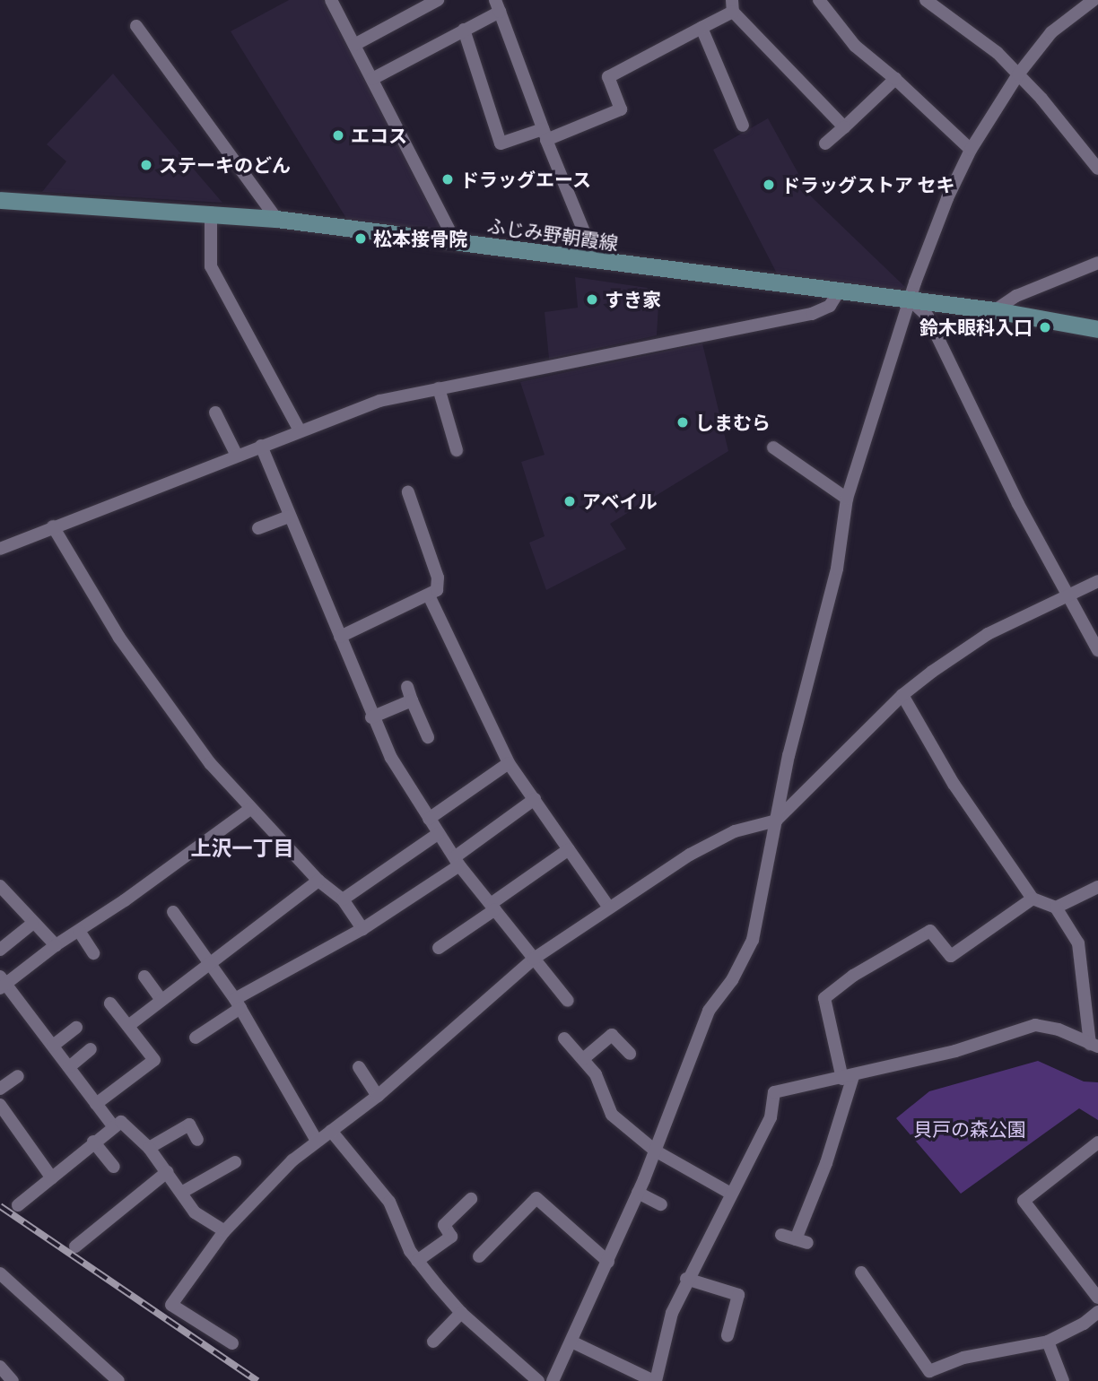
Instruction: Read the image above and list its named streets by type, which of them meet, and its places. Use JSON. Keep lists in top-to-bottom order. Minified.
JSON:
{"streets":{"main road":["ふじみ野朝霞線"]},"districts":["上沢一丁目"],"parks":["貝戸の森公園"],"places":["エコス","ステーキのどん","ドラッグエース","ドラッグストア セキ","松本接骨院","すき家","鈴木眼科入口","しまむら","アベイル"]}
